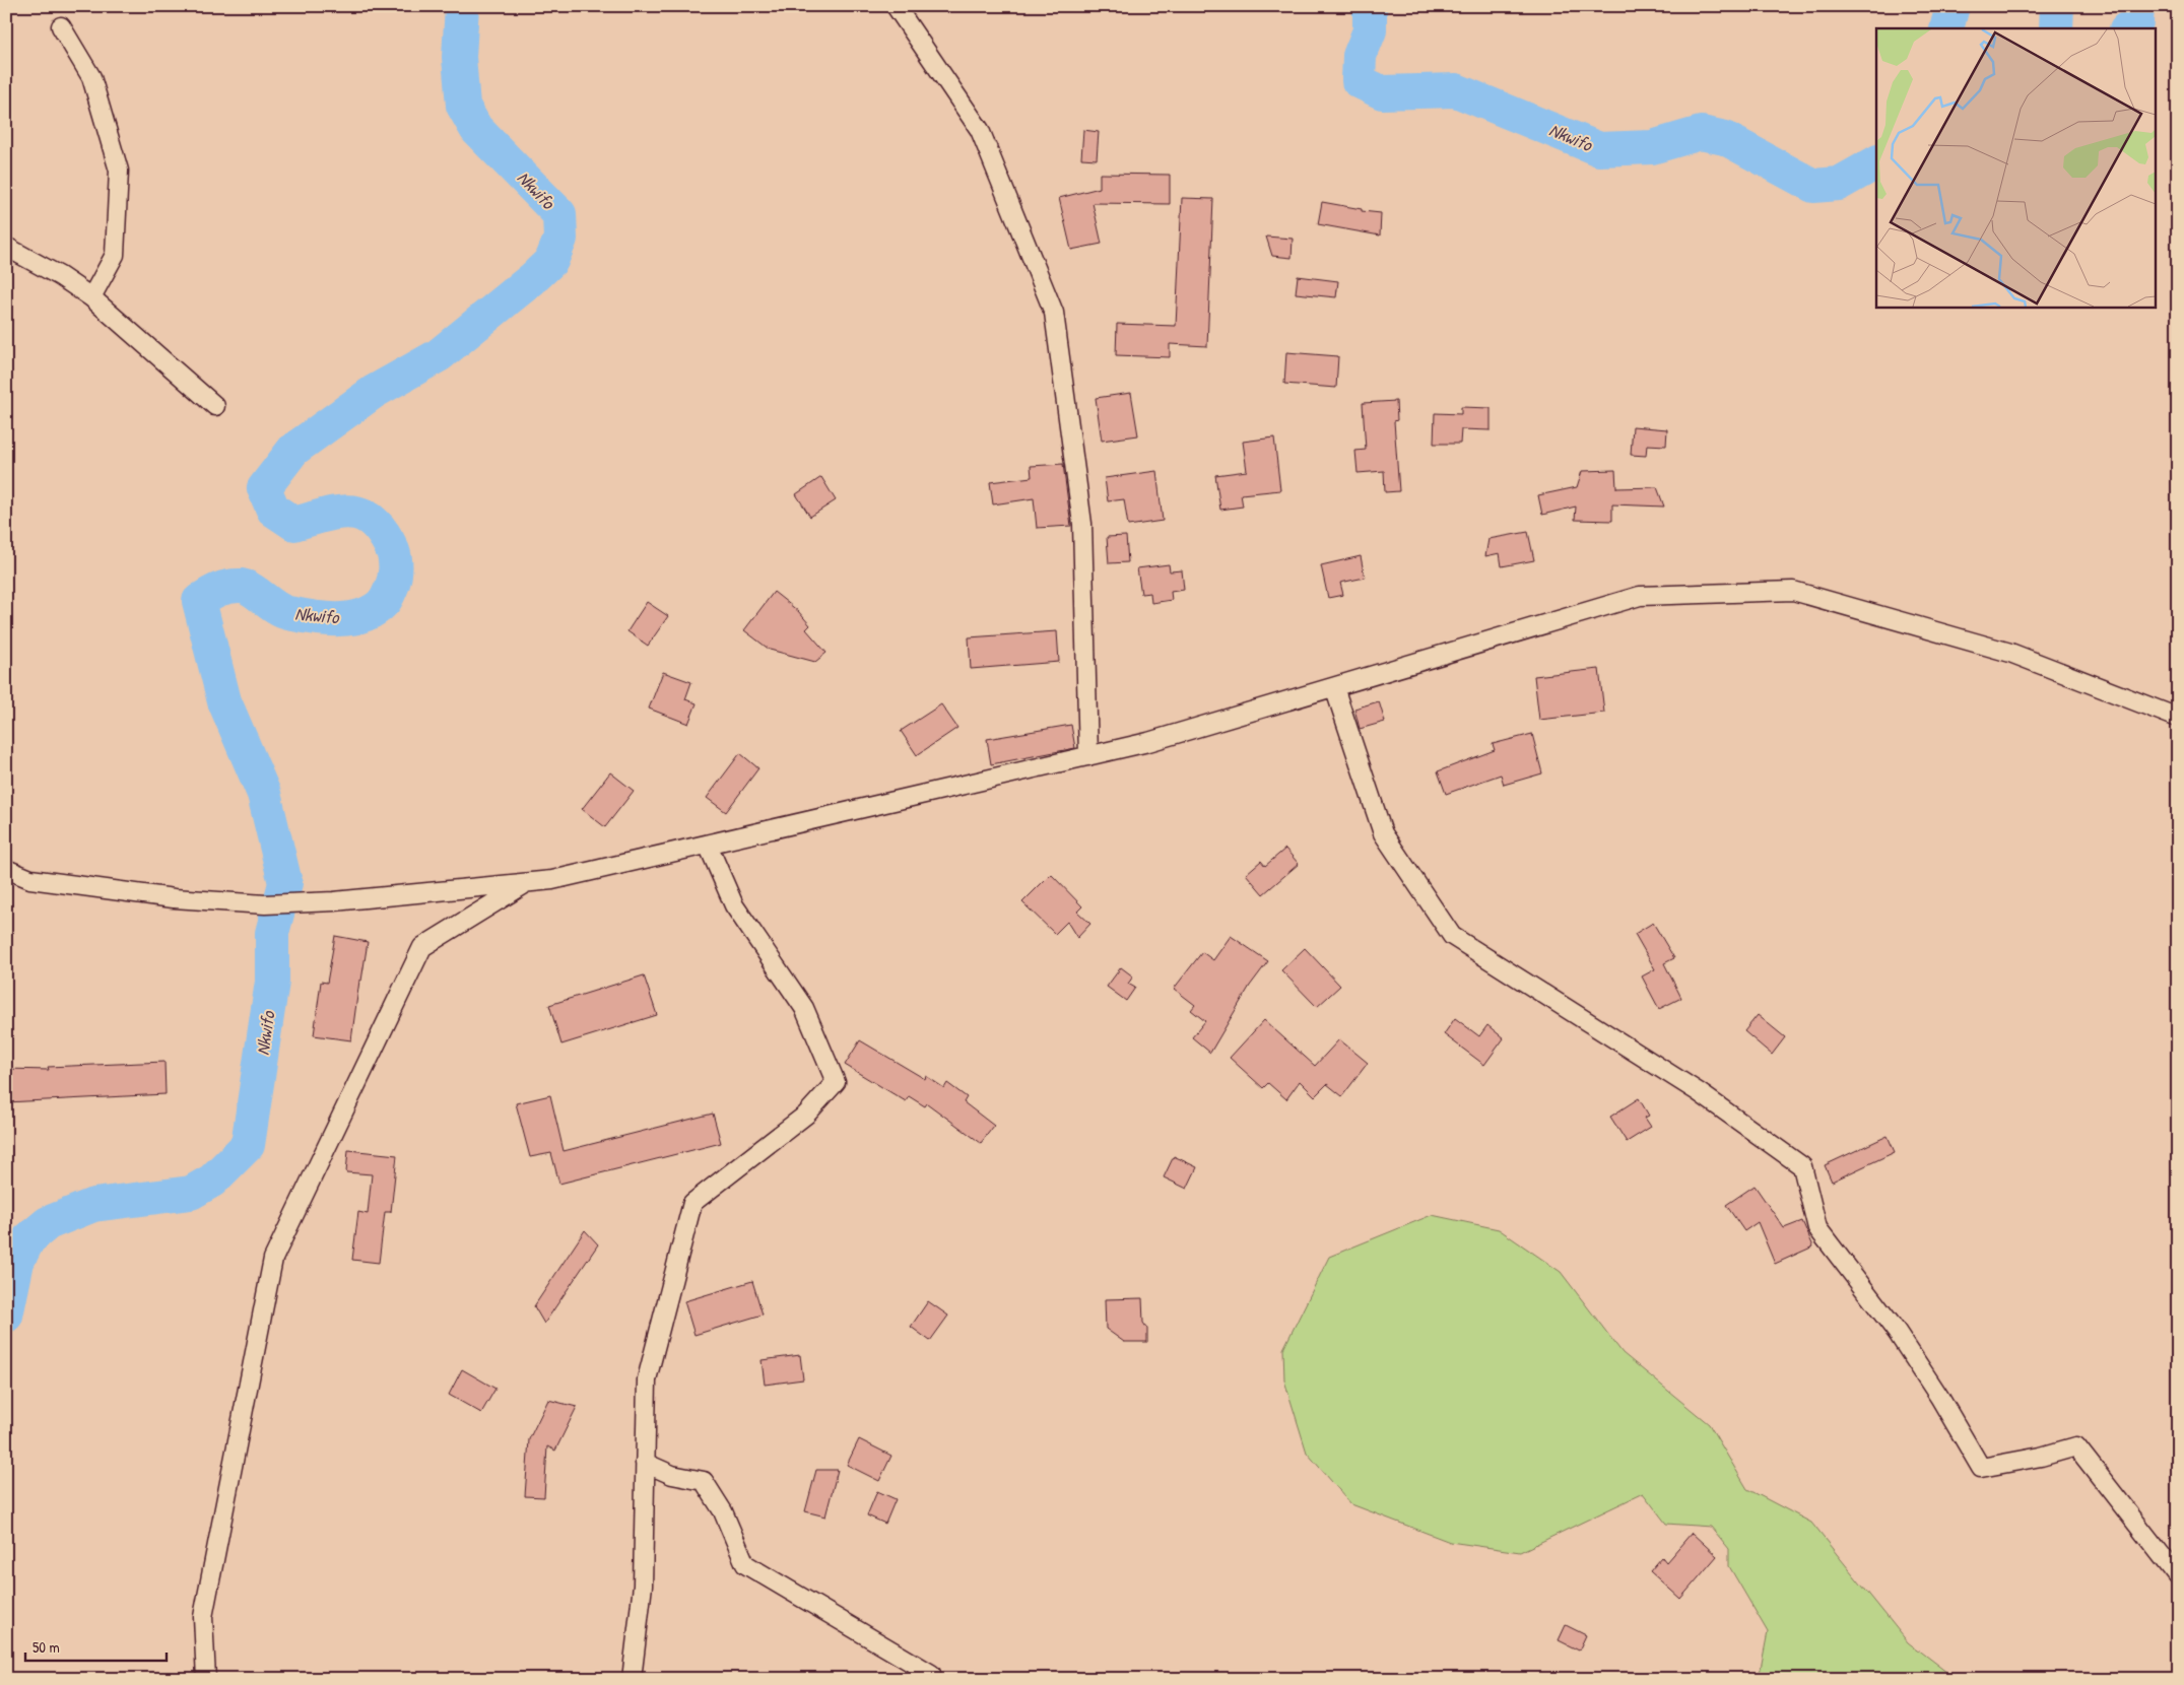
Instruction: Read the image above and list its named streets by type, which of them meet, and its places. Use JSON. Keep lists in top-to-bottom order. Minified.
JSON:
{"water":["Nkwifo"],"scale_bar":"50 m"}
